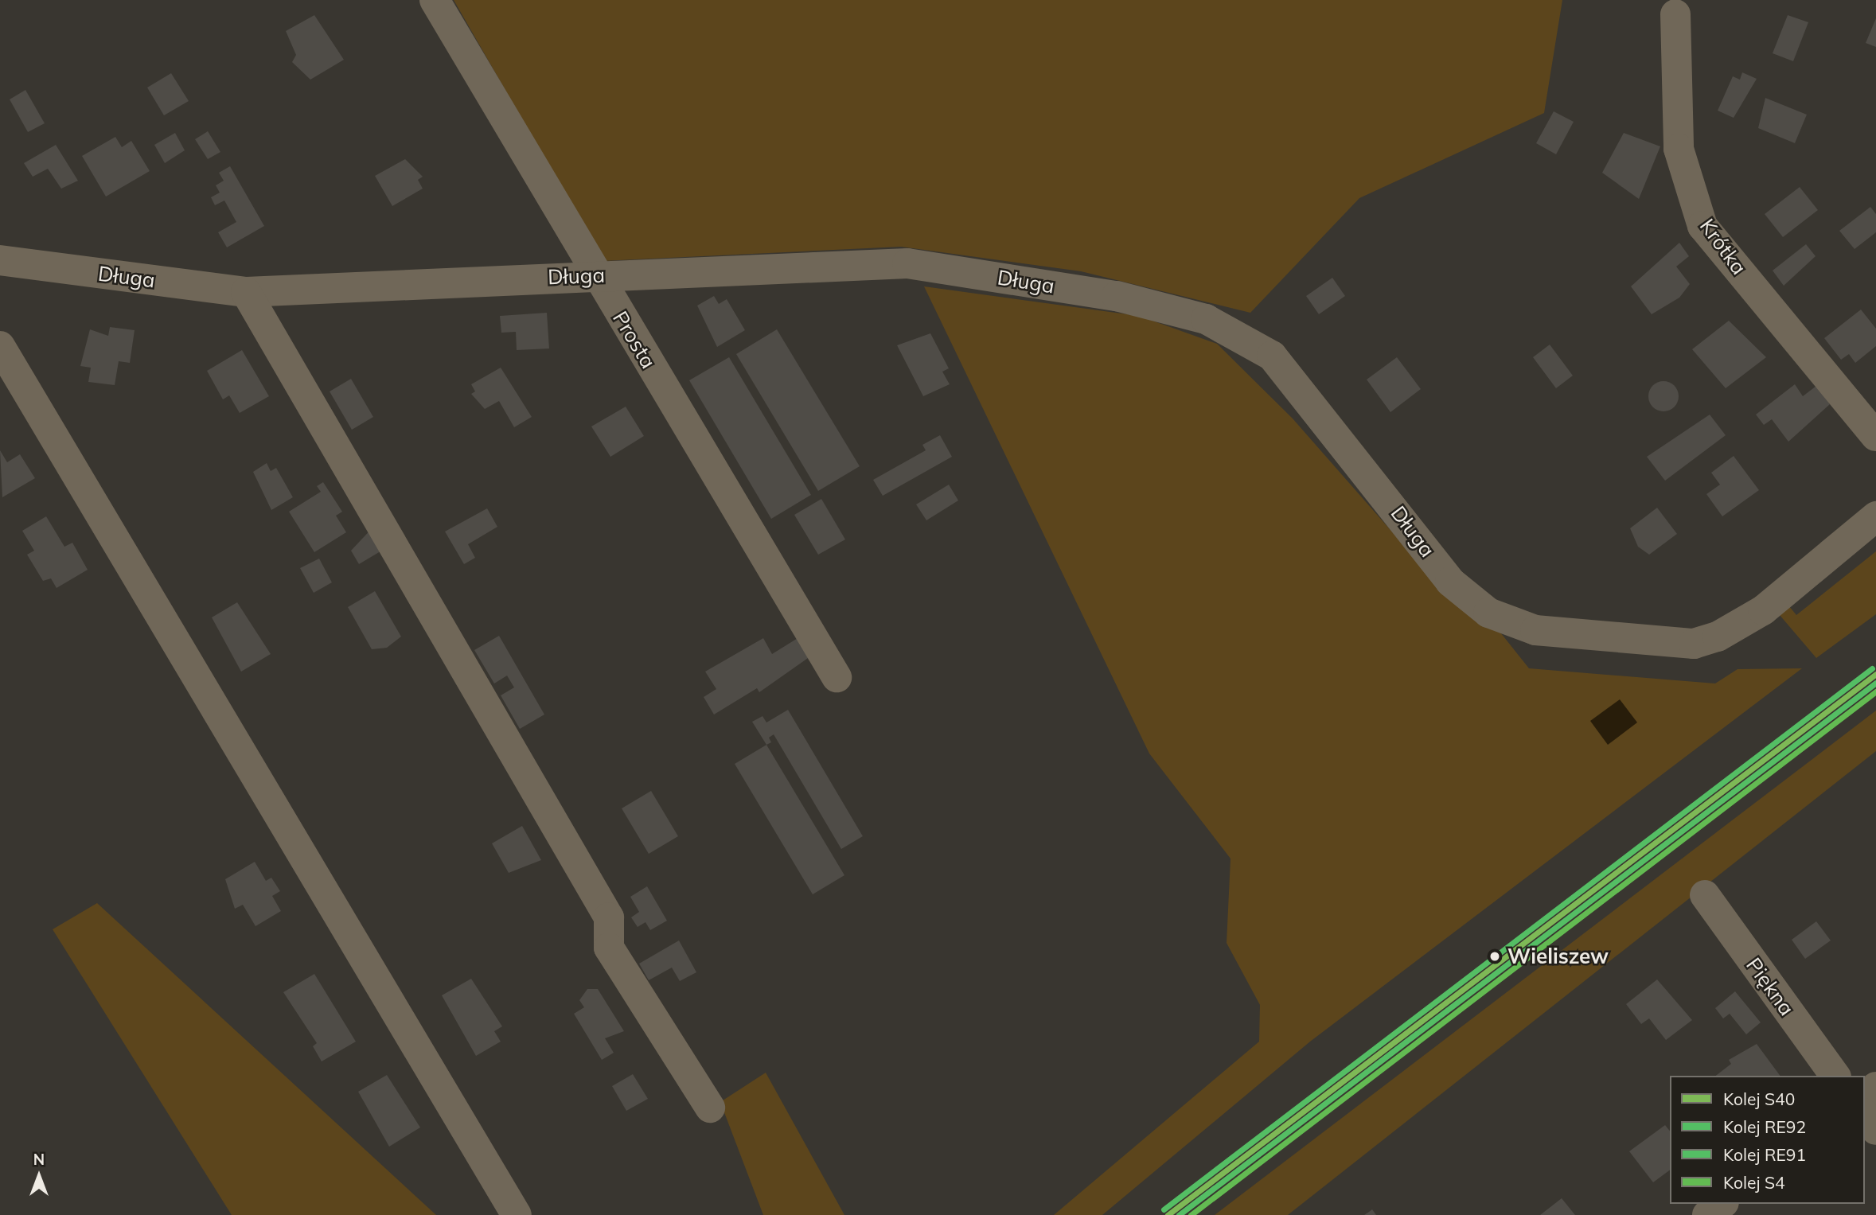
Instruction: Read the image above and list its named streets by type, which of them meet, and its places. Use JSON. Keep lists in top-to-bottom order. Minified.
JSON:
{"streets":{"street":["Krótka","Długa","Prosta","Piękna"]},"crossings":[["Długa","Prosta"]],"places":["Wieliszew"],"lines":["rail line RE91","rail line S40","rail line RE92","rail line S4"],"legend":["Kolej S40","Kolej RE92","Kolej RE91","Kolej S4"],"north":"top"}
